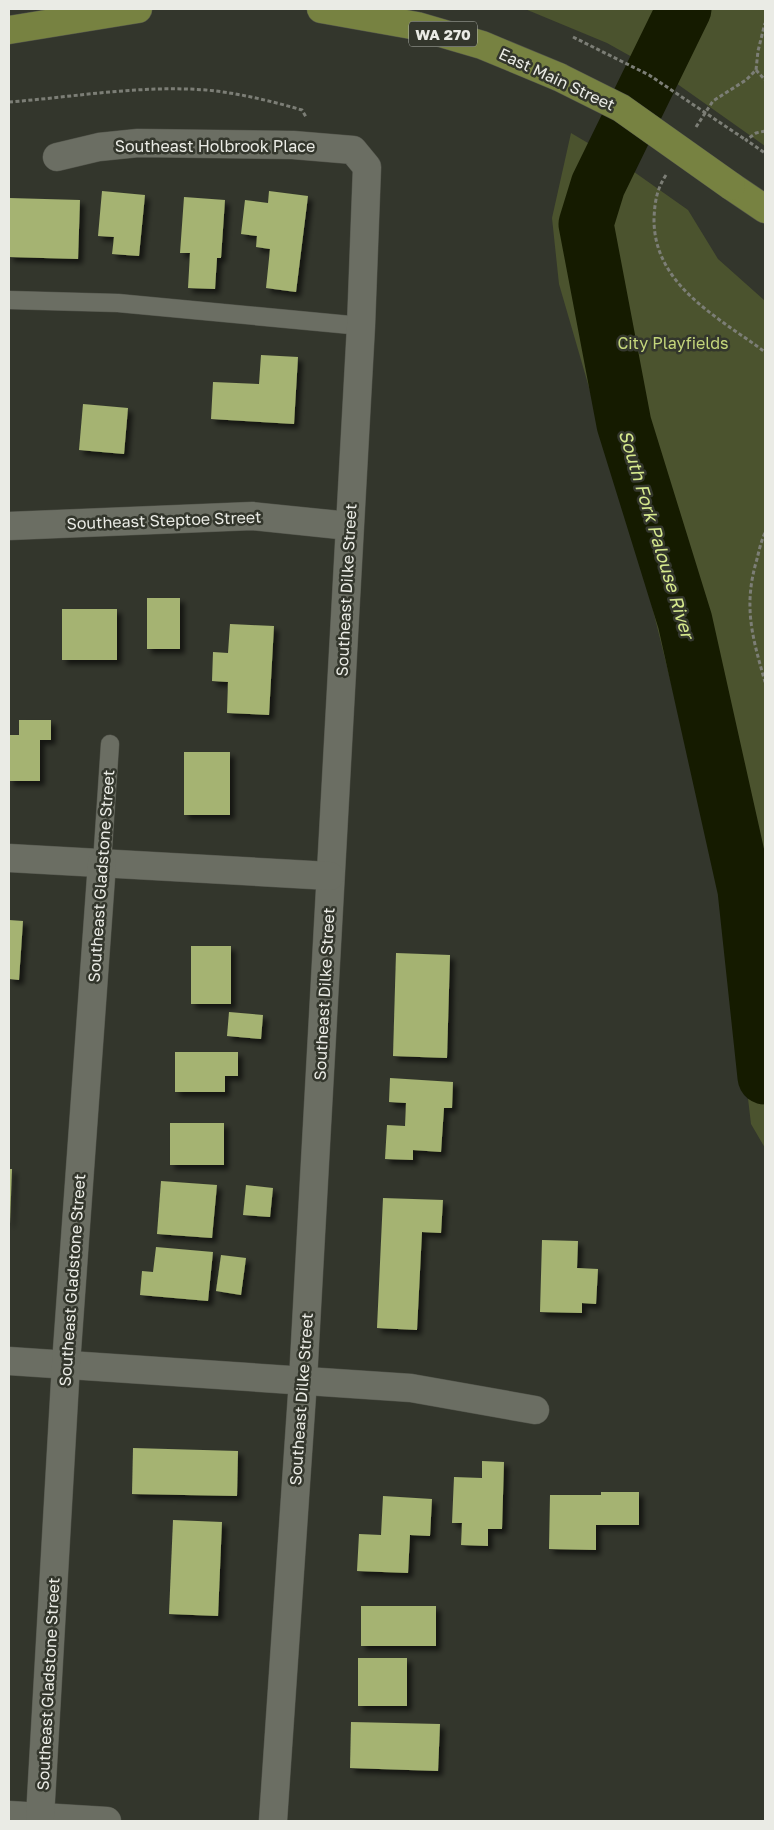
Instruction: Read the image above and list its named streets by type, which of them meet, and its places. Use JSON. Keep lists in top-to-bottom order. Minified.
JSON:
{"streets":{"main road":["WA 270","East Main Street"],"street":["Southeast Holbrook Place","Southeast Steptoe Street","Southeast Dilke Street","Southeast Gladstone Street"]},"crossings":[["Southeast Holbrook Place","Southeast Dilke Street"],["Southeast Steptoe Street","Southeast Dilke Street"]],"water":["South Fork Palouse River"],"parks":["City Playfields"]}
